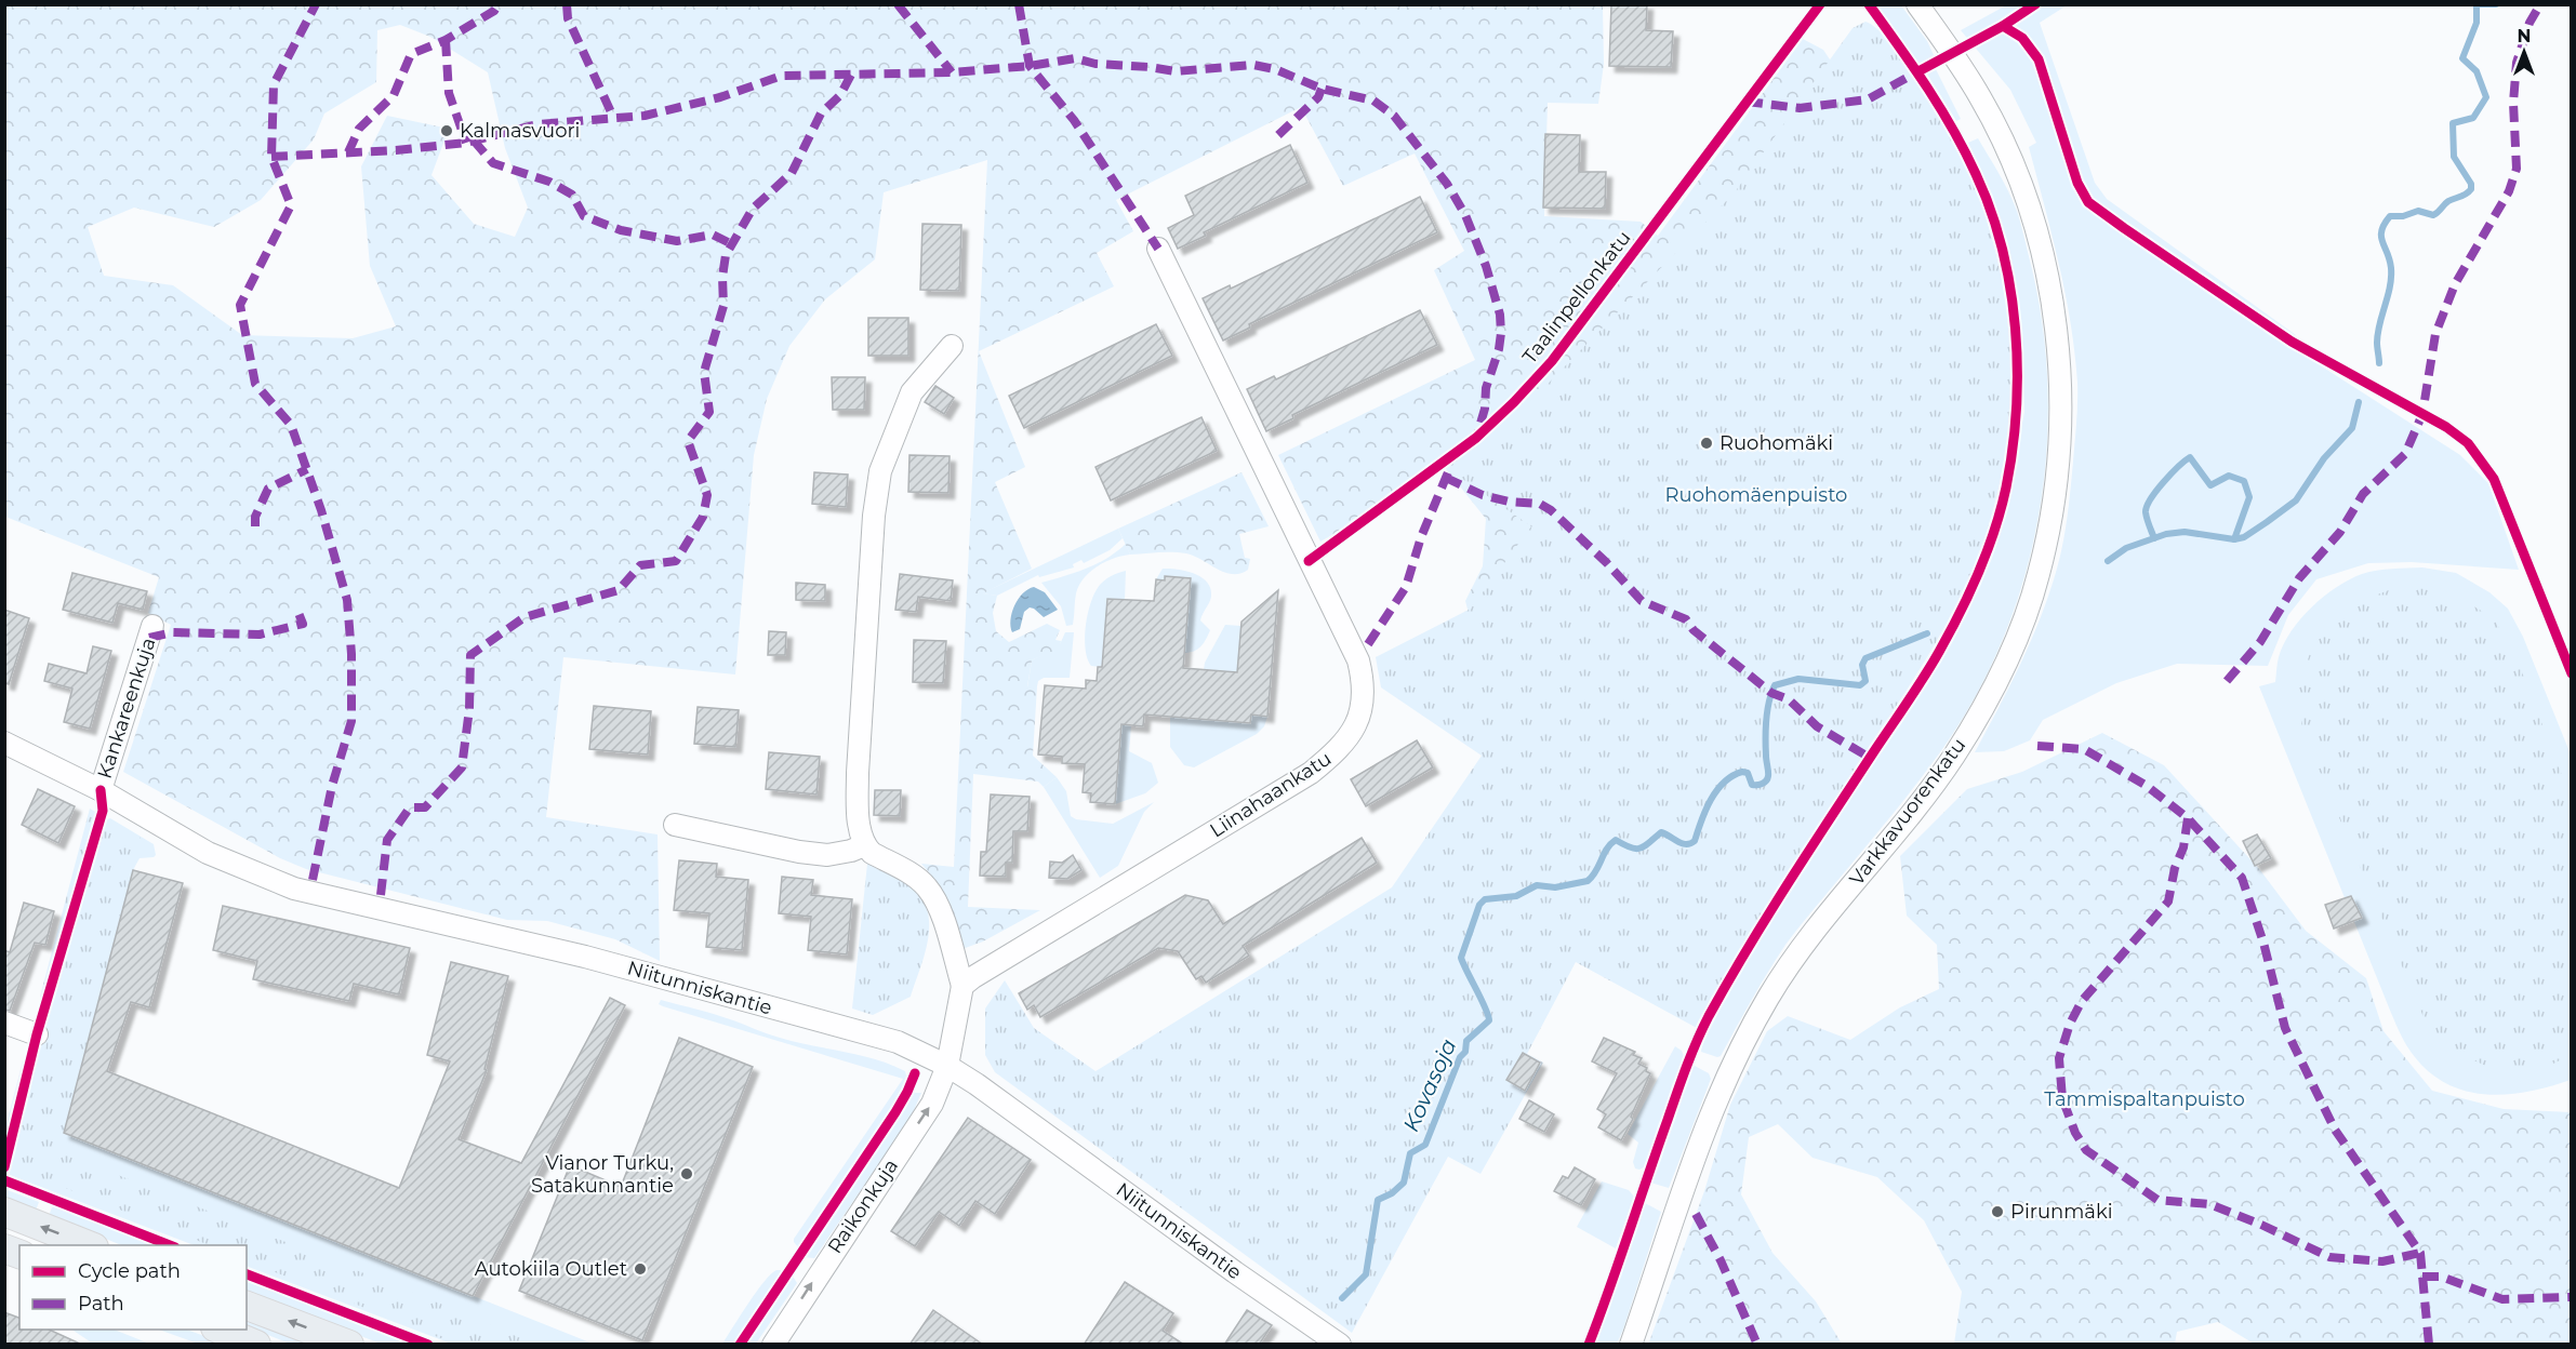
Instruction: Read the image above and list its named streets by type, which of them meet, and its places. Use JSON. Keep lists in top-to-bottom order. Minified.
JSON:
{"streets":{"street":["Kankareenkuja","Liinahaankatu","Varkkavuorenkatu","Niitunniskantie","Raikonkuja"],"cycle path":["Taalinpellonkatu"]},"crossings":[["Kankareenkuja","Niitunniskantie"],["Niitunniskantie","Raikonkuja"]],"one_way":["Raikonkuja"],"water":["Kovasoja"],"parks":["Ruohomäenpuisto","Tammispaltanpuisto"],"places":["Kalmasvuori","Ruohomäki","Vianor Turku, Satakunnantie","Pirunmäki","Autokiila Outlet"],"legend":["Cycle path","Path"],"north":"top"}
